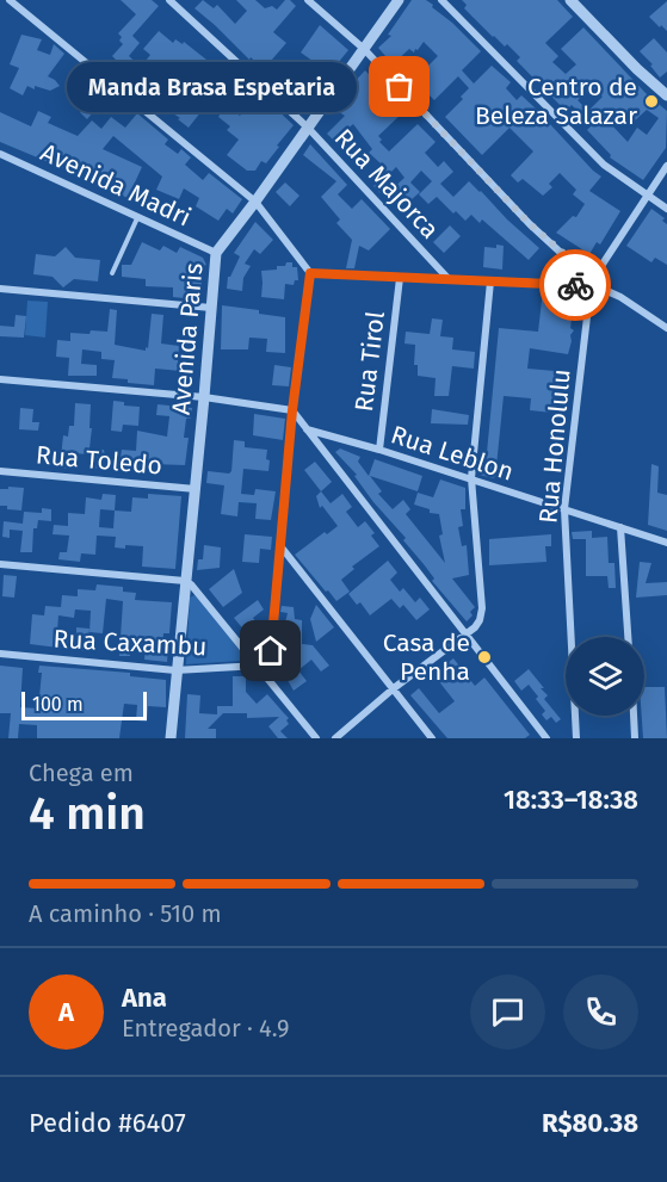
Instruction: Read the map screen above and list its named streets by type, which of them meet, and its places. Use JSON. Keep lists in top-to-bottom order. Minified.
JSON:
{"streets":{"street":["Rua Majorca","Avenida Madri","Avenida Paris","Rua Tirol","Rua Honolulu","Rua Leblon","Rua Toledo","Rua Caxambu"]},"crossings":[["Rua Majorca","Avenida Paris"],["Avenida Madri","Avenida Paris"],["Avenida Paris","Rua Toledo"],["Avenida Paris","Rua Caxambu"],["Rua Tirol","Rua Leblon"],["Rua Honolulu","Rua Leblon"]],"places":["Manda Brasa Espetaria","Centro de Beleza Salazar","Casa de Penha"],"scale_bar":"100 m","page":{"bubble":"Manda Brasa Espetaria","scale":"100 m","heading":["4 min","Chega em","18:33–18:38"],"panel":["Ana","Entregador · 4.9","Pedido #6407","R$80.38"],"bar":"A caminho · 510 m","round":"A"}}
